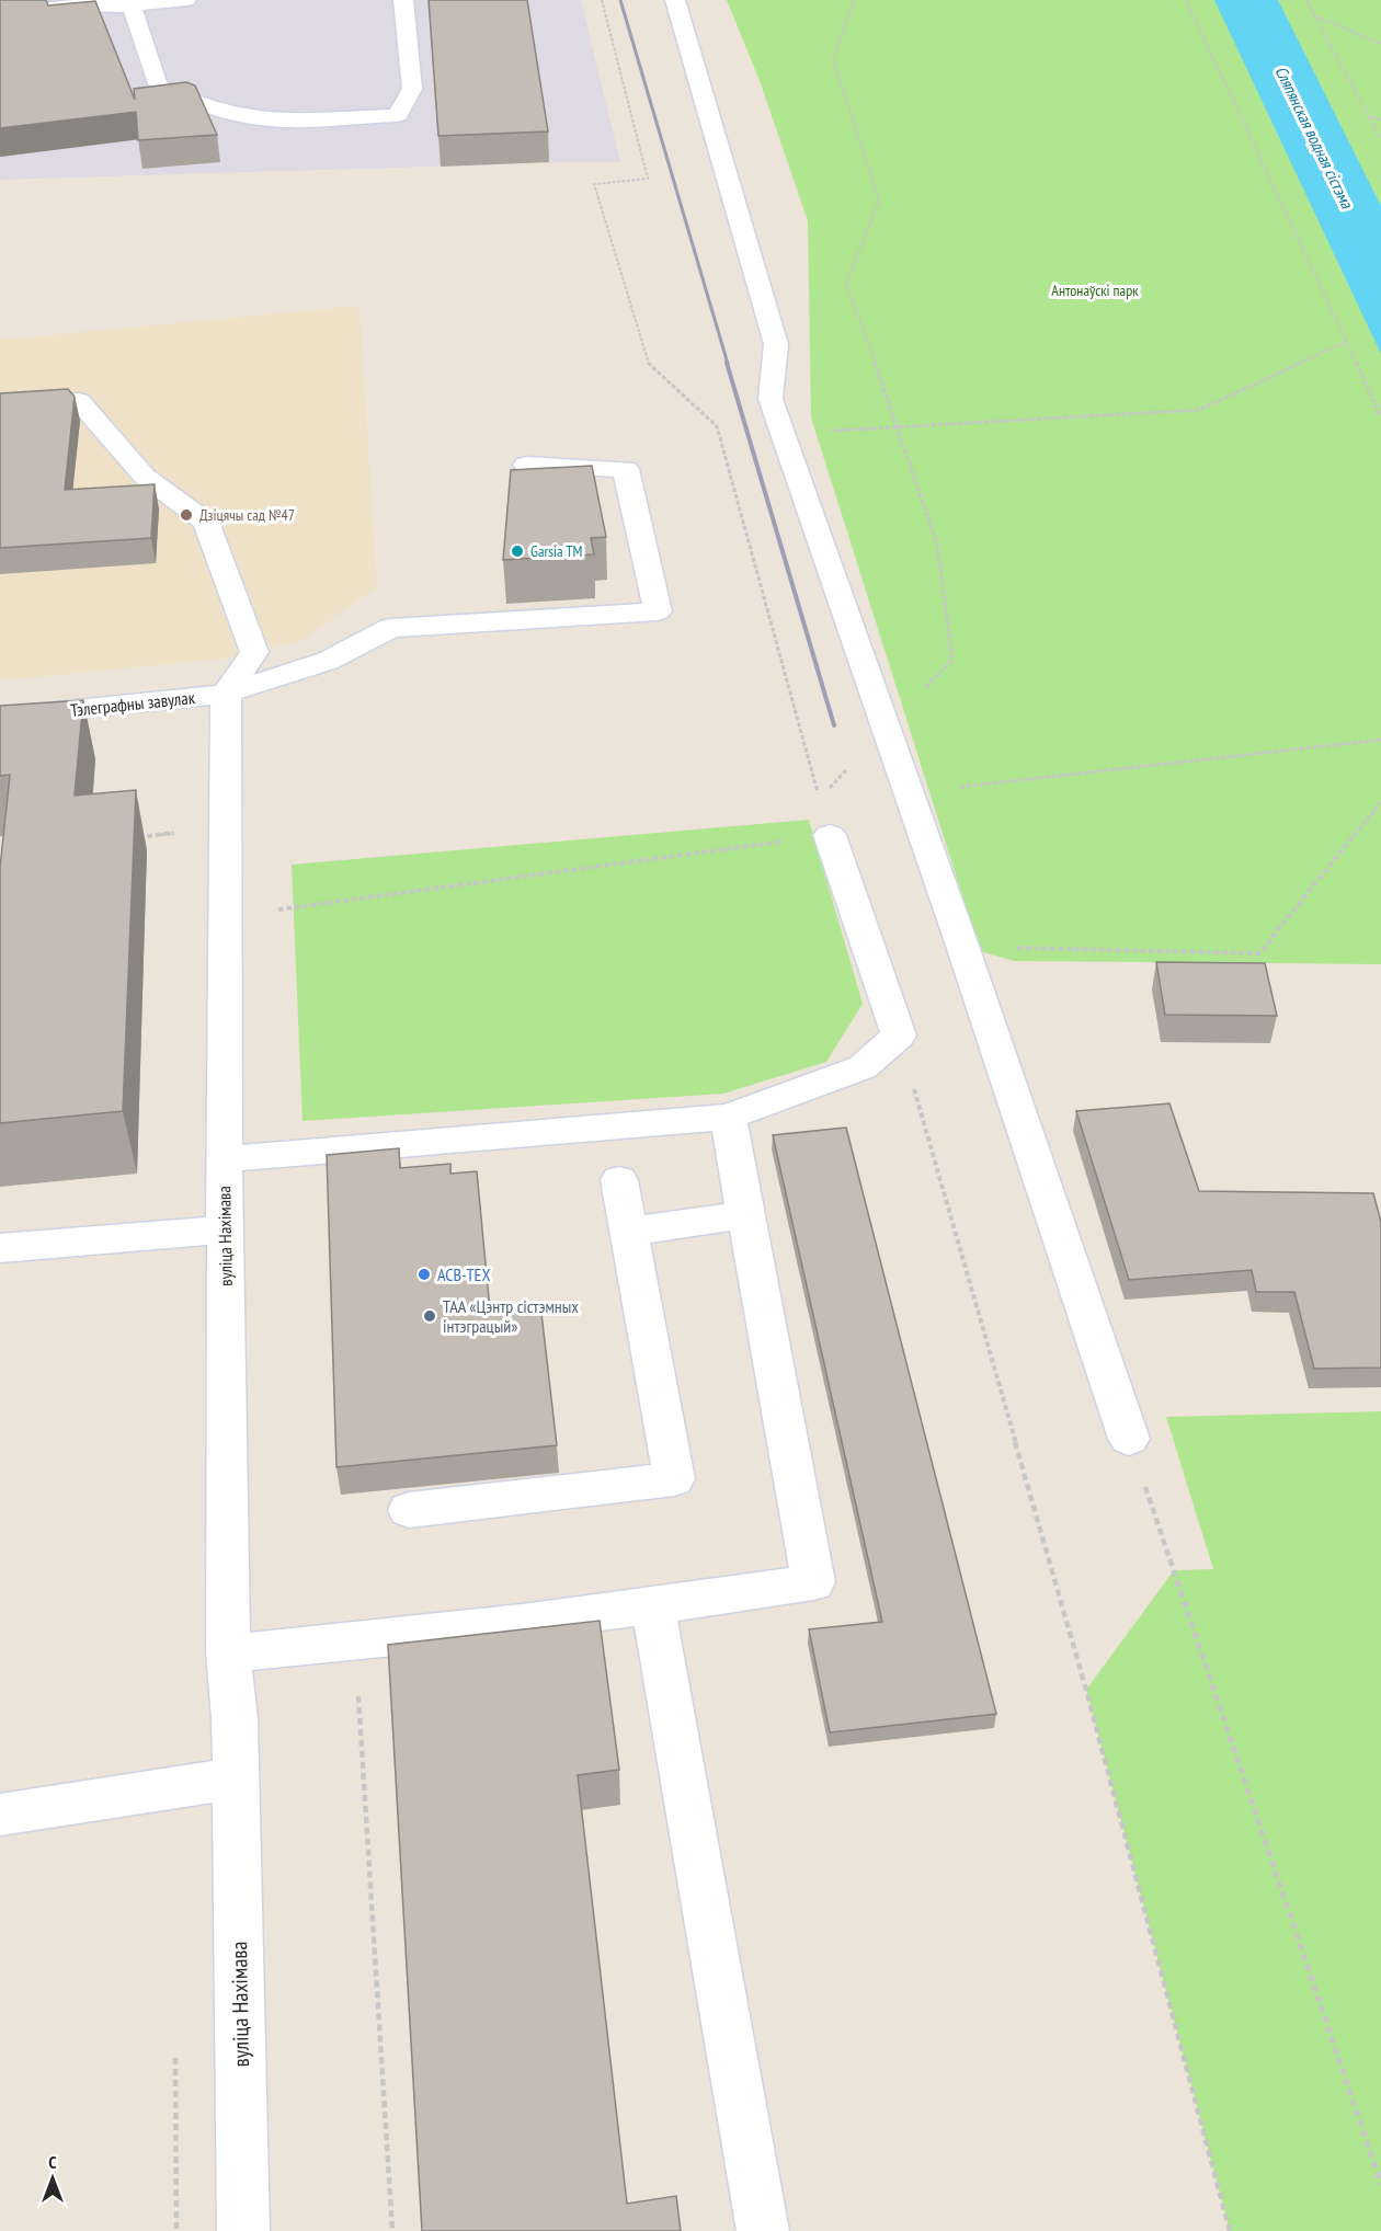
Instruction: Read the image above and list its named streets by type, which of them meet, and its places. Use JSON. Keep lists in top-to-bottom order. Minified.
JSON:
{"streets":{"street":["Тэлеграфны завулак","вуліца Нахімава"]},"crossings":[["Тэлеграфны завулак","вуліца Нахімава"]],"water":["Сляпянская водная сістэма"],"parks":["Антонаўскі парк"],"places":["Дзіцячы сад №47","Garsia TM","ACB-TEX","ТАА «Цэнтр сістэмных інтэграцый»"],"north":"top"}
